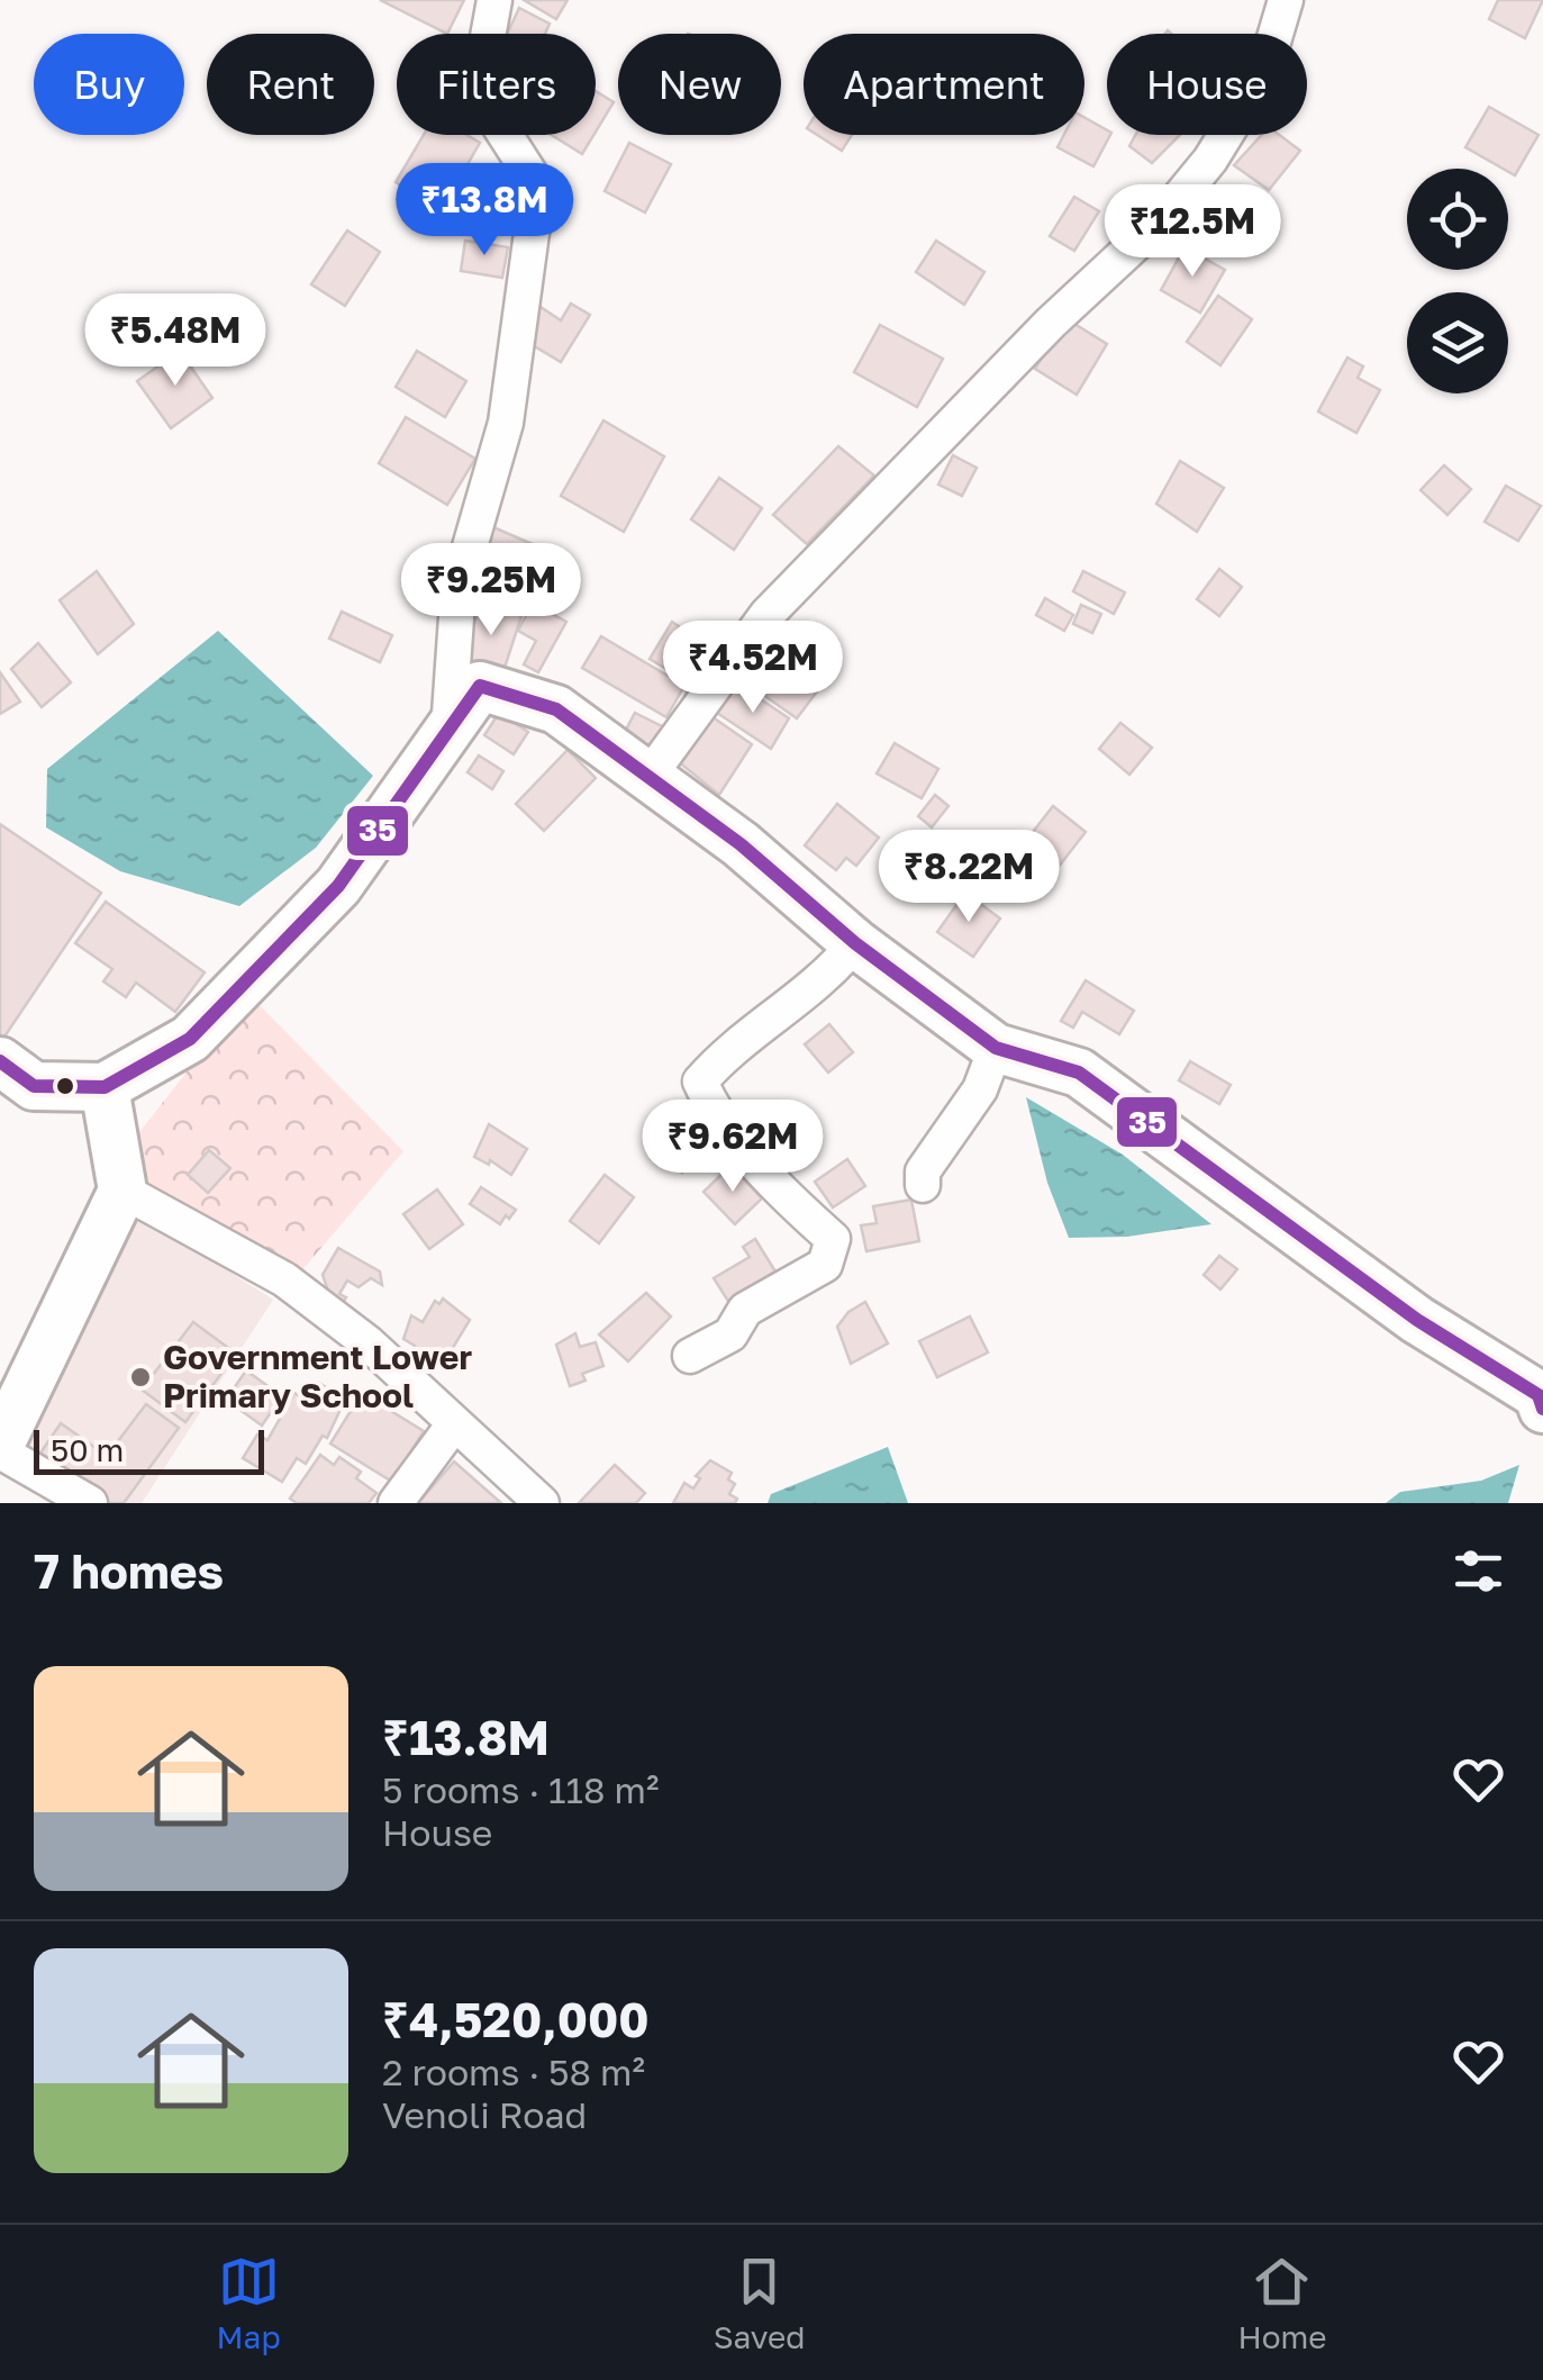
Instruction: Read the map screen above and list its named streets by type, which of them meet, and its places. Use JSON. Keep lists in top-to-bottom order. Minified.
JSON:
{"places":["Government Lower Primary School"],"lines":["transit line 35"],"scale_bar":"50 m","page":{"chip":["Buy","Rent","Filters","New","Apartment","House"],"price":["₹13.8M","₹12.5M","₹5.48M","₹9.25M","₹4.52M","₹8.22M","₹9.62M"],"scale":"50 m","heading":"7 homes","list":[{"name":"₹13.8M","note":"5 rooms · 118 m² · House"},{"name":"₹4,520,000","note":"2 rooms · 58 m² · Venoli Road"}],"tabs":["Map","Saved","Home"]}}
